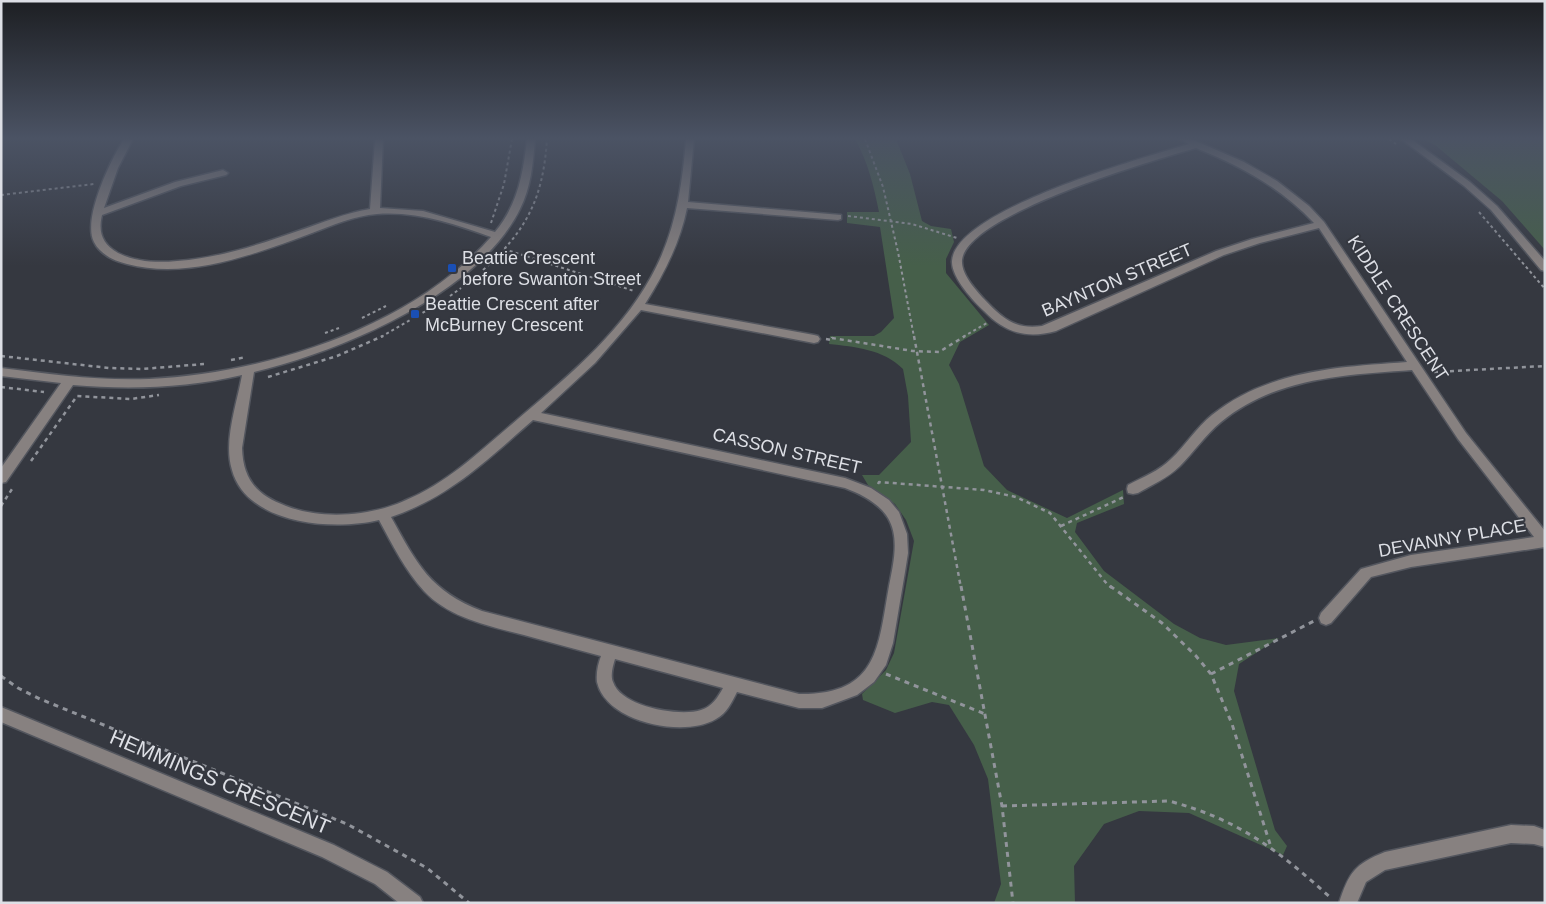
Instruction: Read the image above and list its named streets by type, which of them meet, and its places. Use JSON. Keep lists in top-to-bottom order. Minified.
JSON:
{"streets":{"street":["BAYNTON STREET","KIDDLE CRESCENT","CASSON STREET","DEVANNY PLACE","HEMMINGS CRESCENT"]},"crossings":[["BAYNTON STREET","KIDDLE CRESCENT"],["KIDDLE CRESCENT","DEVANNY PLACE"]],"places":{"transit":["Beattie Crescent before Swanton Street","Beattie Crescent after McBurney Crescent"]}}
